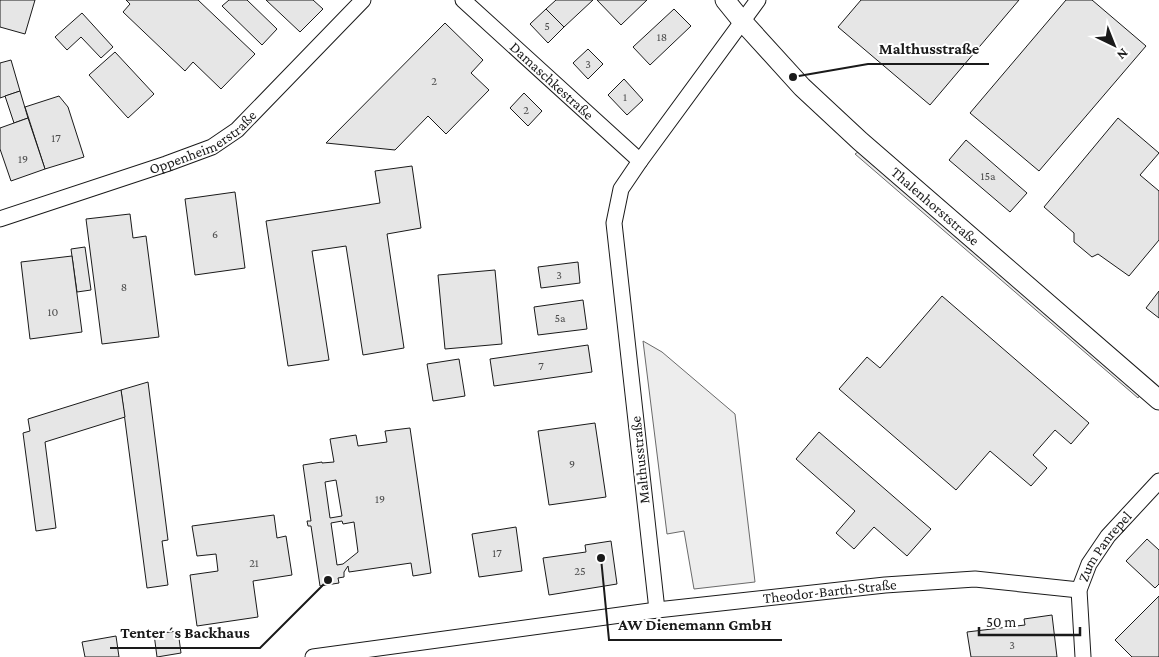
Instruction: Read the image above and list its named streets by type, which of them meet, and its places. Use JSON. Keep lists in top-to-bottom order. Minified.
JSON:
{"streets":{"main road":["Thalenhorststraße"],"street":["Damaschkestraße","Oppenheimerstraße","Malthusstraße","Zum Panrepel","Theodor-Barth-Straße"]},"crossings":[["Damaschkestraße","Malthusstraße"],["Thalenhorststraße","Malthusstraße"],["Malthusstraße","Theodor-Barth-Straße"],["Zum Panrepel","Theodor-Barth-Straße"]],"places":["Malthusstraße","AW Dienemann GmbH","Tenter´s Backhaus"],"house_numbers":["5","18","3","2","1","2","17","19","15a","6","3","8","10","5a","7","9","19","17","21","25","3"],"scale_bar":"50 m","north":"bottom right"}
